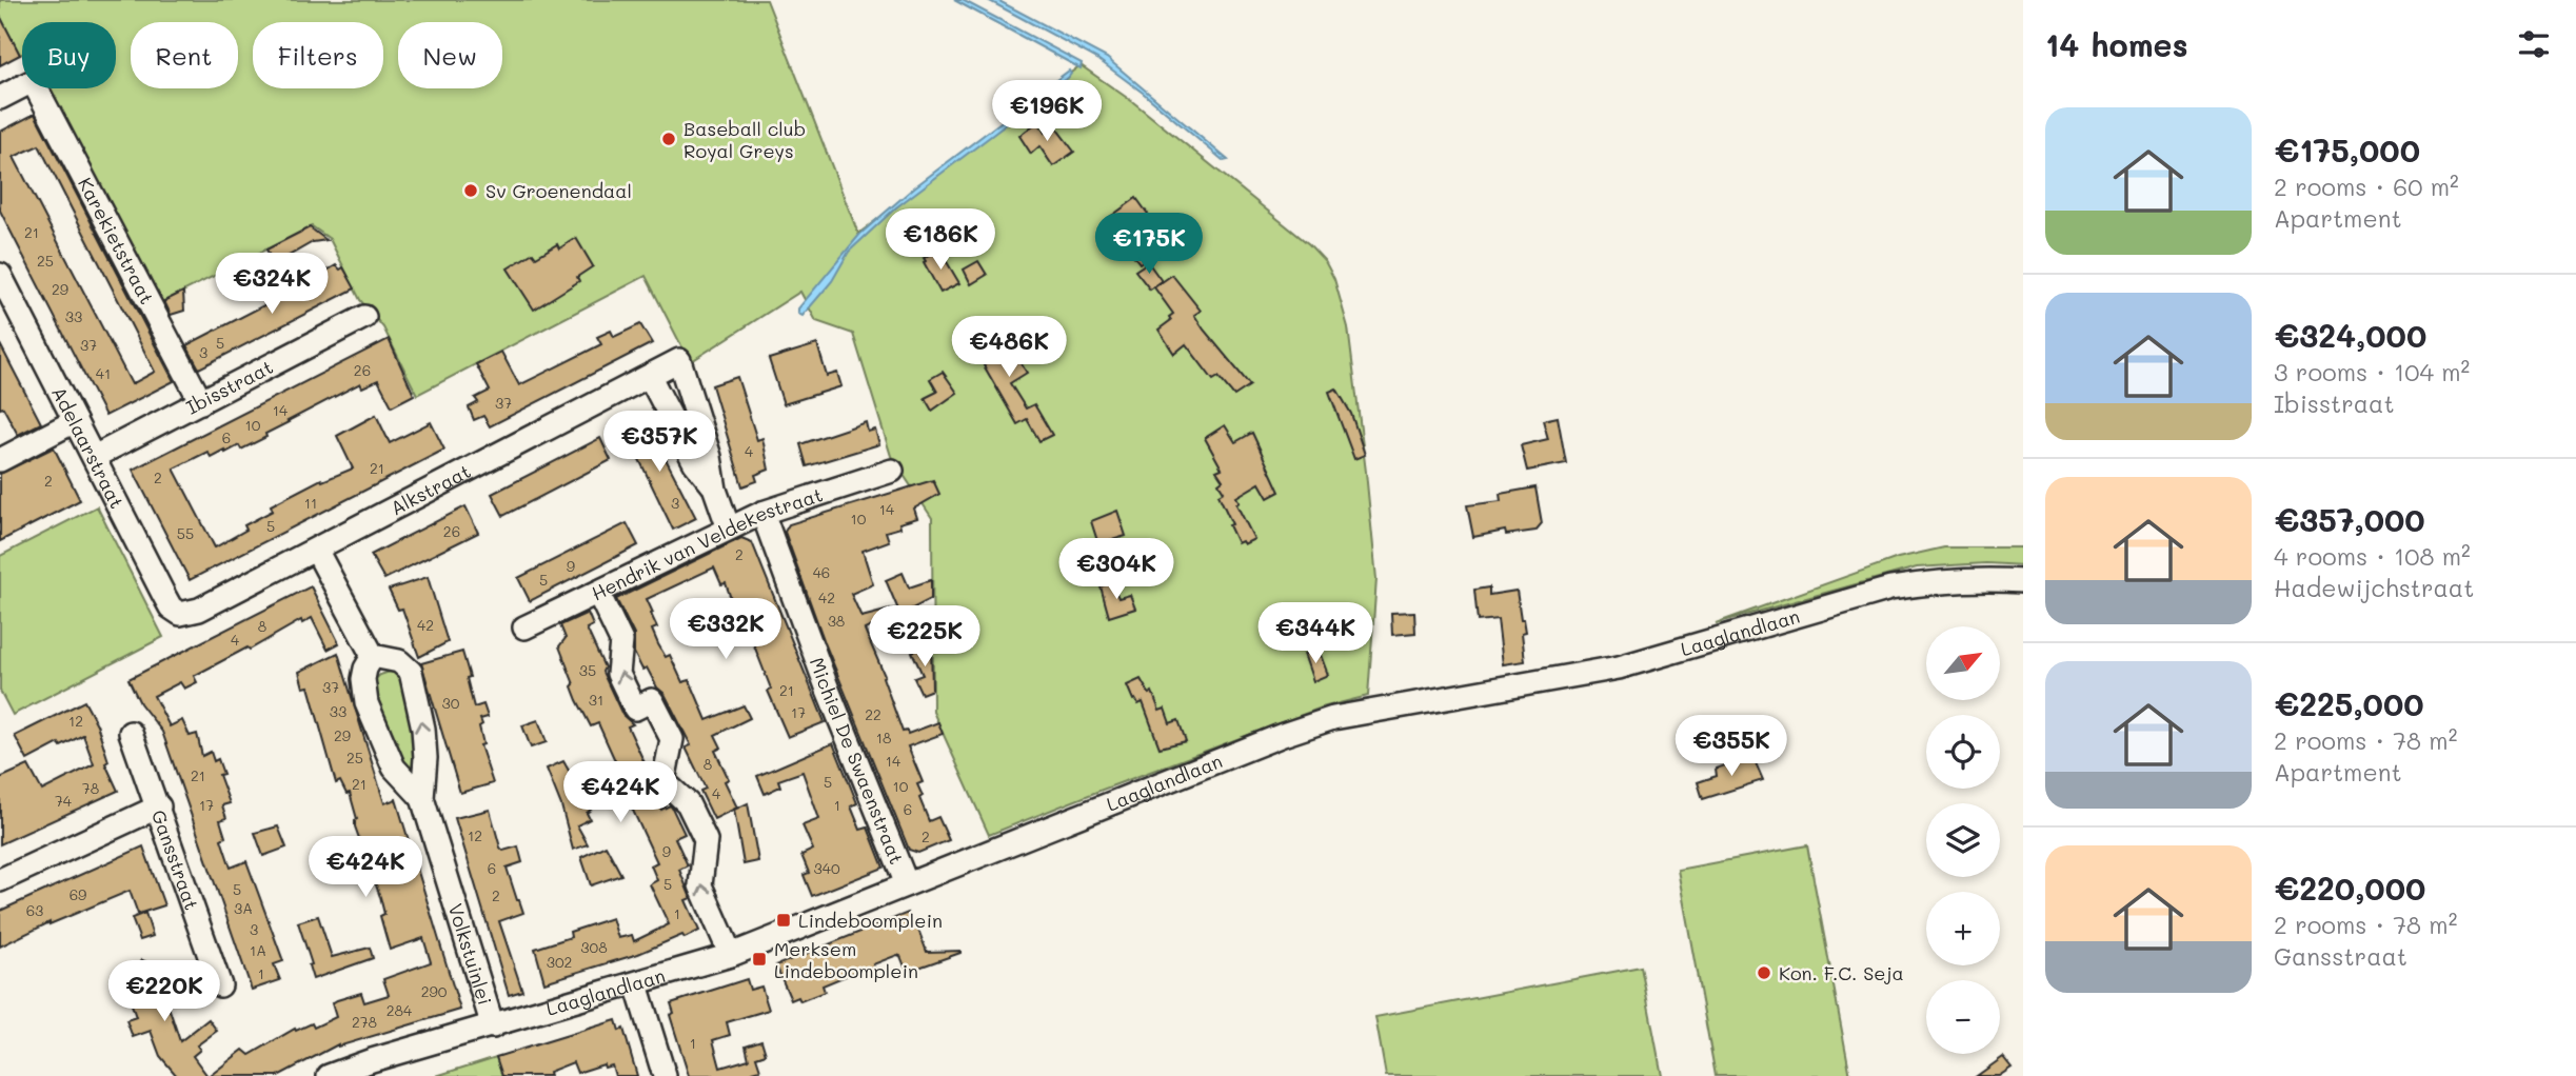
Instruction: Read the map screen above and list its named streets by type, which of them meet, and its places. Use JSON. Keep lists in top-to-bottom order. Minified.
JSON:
{"streets":{"street":["Karekietstraat","Ibisstraat","Adelaarstraat","Alkstraat","Hendrik van Veldekestraat","Laaglandlaan","Michiel De Swaenstraat","Gansstraat","Volkstuinlei"]},"crossings":[["Karekietstraat","Ibisstraat"],["Ibisstraat","Adelaarstraat"],["Adelaarstraat","Alkstraat"],["Hendrik van Veldekestraat","Michiel De Swaenstraat"],["Laaglandlaan","Michiel De Swaenstraat"],["Laaglandlaan","Volkstuinlei"]],"places":{"other":["Baseball club Royal Greys","Sv Groenendaal","Kon. F.C. Seja"],"transit":["Lindeboomplein","Merksem Lindeboomplein"]},"house_numbers":["21","25","29","33","5","37","3","26","41","37","14","10","6","4","21","2","2","11","3","14","10","5","26","55","2","9","46","5","42","38","42","8","4","35","37","21","31","30","33","17","22","12","29","18","25","14","8","21","5","21","10","78","4","74","17","1","6","12","2","9","6","340","5","5","69","2","3A","63","1","3","308","1A","302","1","290","284","278","1"],"north":"top right","page":{"heading":"14 homes","chip":["Buy","Rent","Filters","New"],"price":["€196K","€186K","€175K","€324K","€486K","€357K","€304K","€332K","€344K","€225K","€355K","€424K","€424K","€220K"],"list":[{"name":"€175,000","note":"2 rooms · 60 m² · Apartment"},{"name":"€324,000","note":"3 rooms · 104 m² · Ibisstraat"},{"name":"€357,000","note":"4 rooms · 108 m² · Hadewijchstraat"},{"name":"€225,000","note":"2 rooms · 78 m² · Apartment"},{"name":"€220,000","note":"2 rooms · 78 m² · Gansstraat"}],"map_buttons":["+","−"]}}
